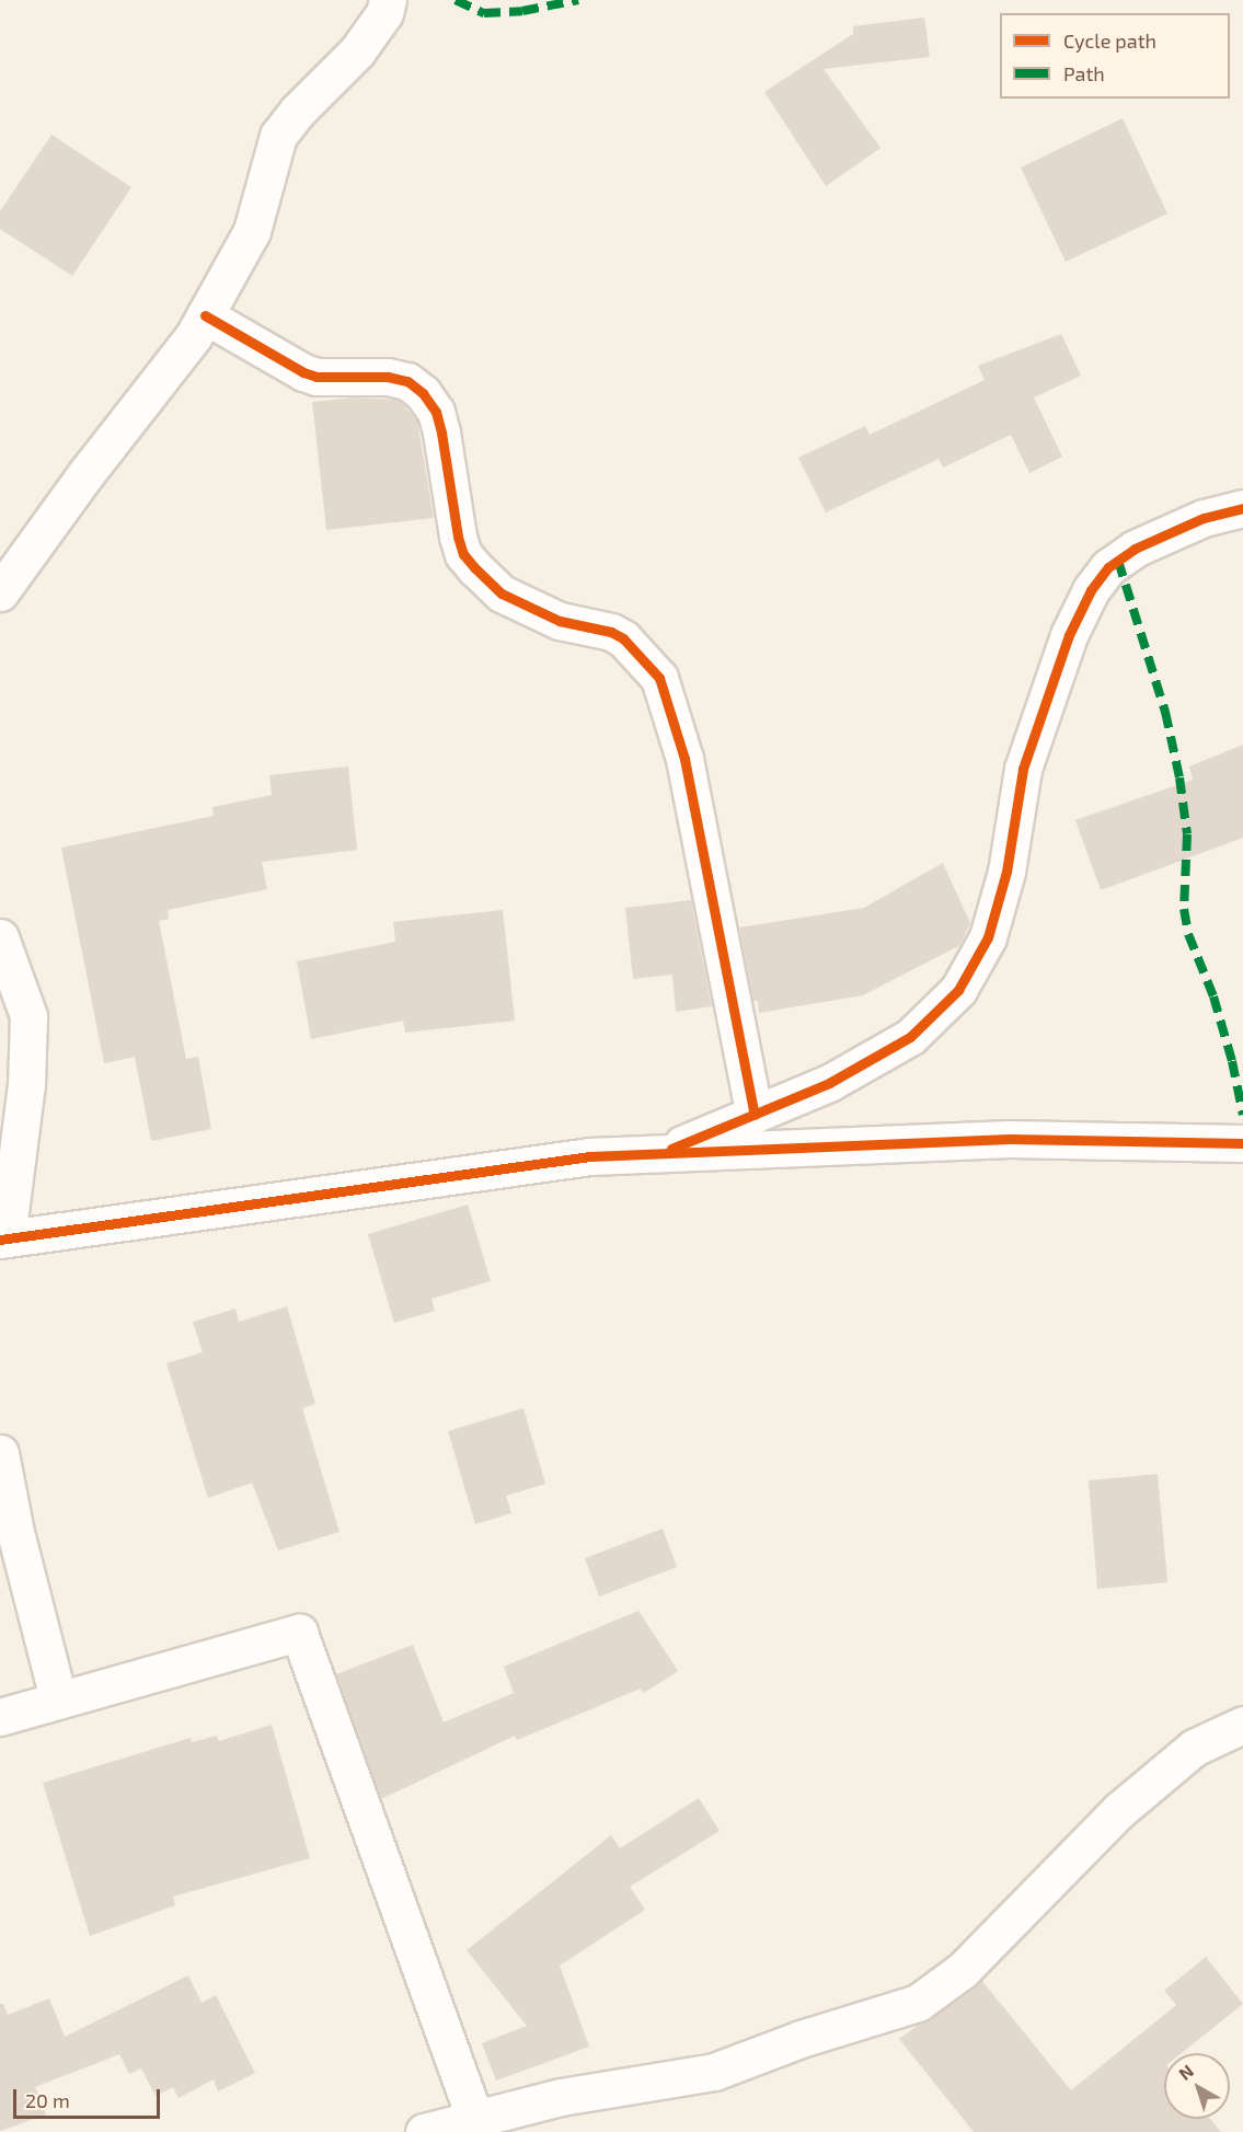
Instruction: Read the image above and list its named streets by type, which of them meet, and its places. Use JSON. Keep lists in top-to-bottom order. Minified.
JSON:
{"legend":["Cycle path","Path"],"scale_bar":"20 m","north":"top left"}
